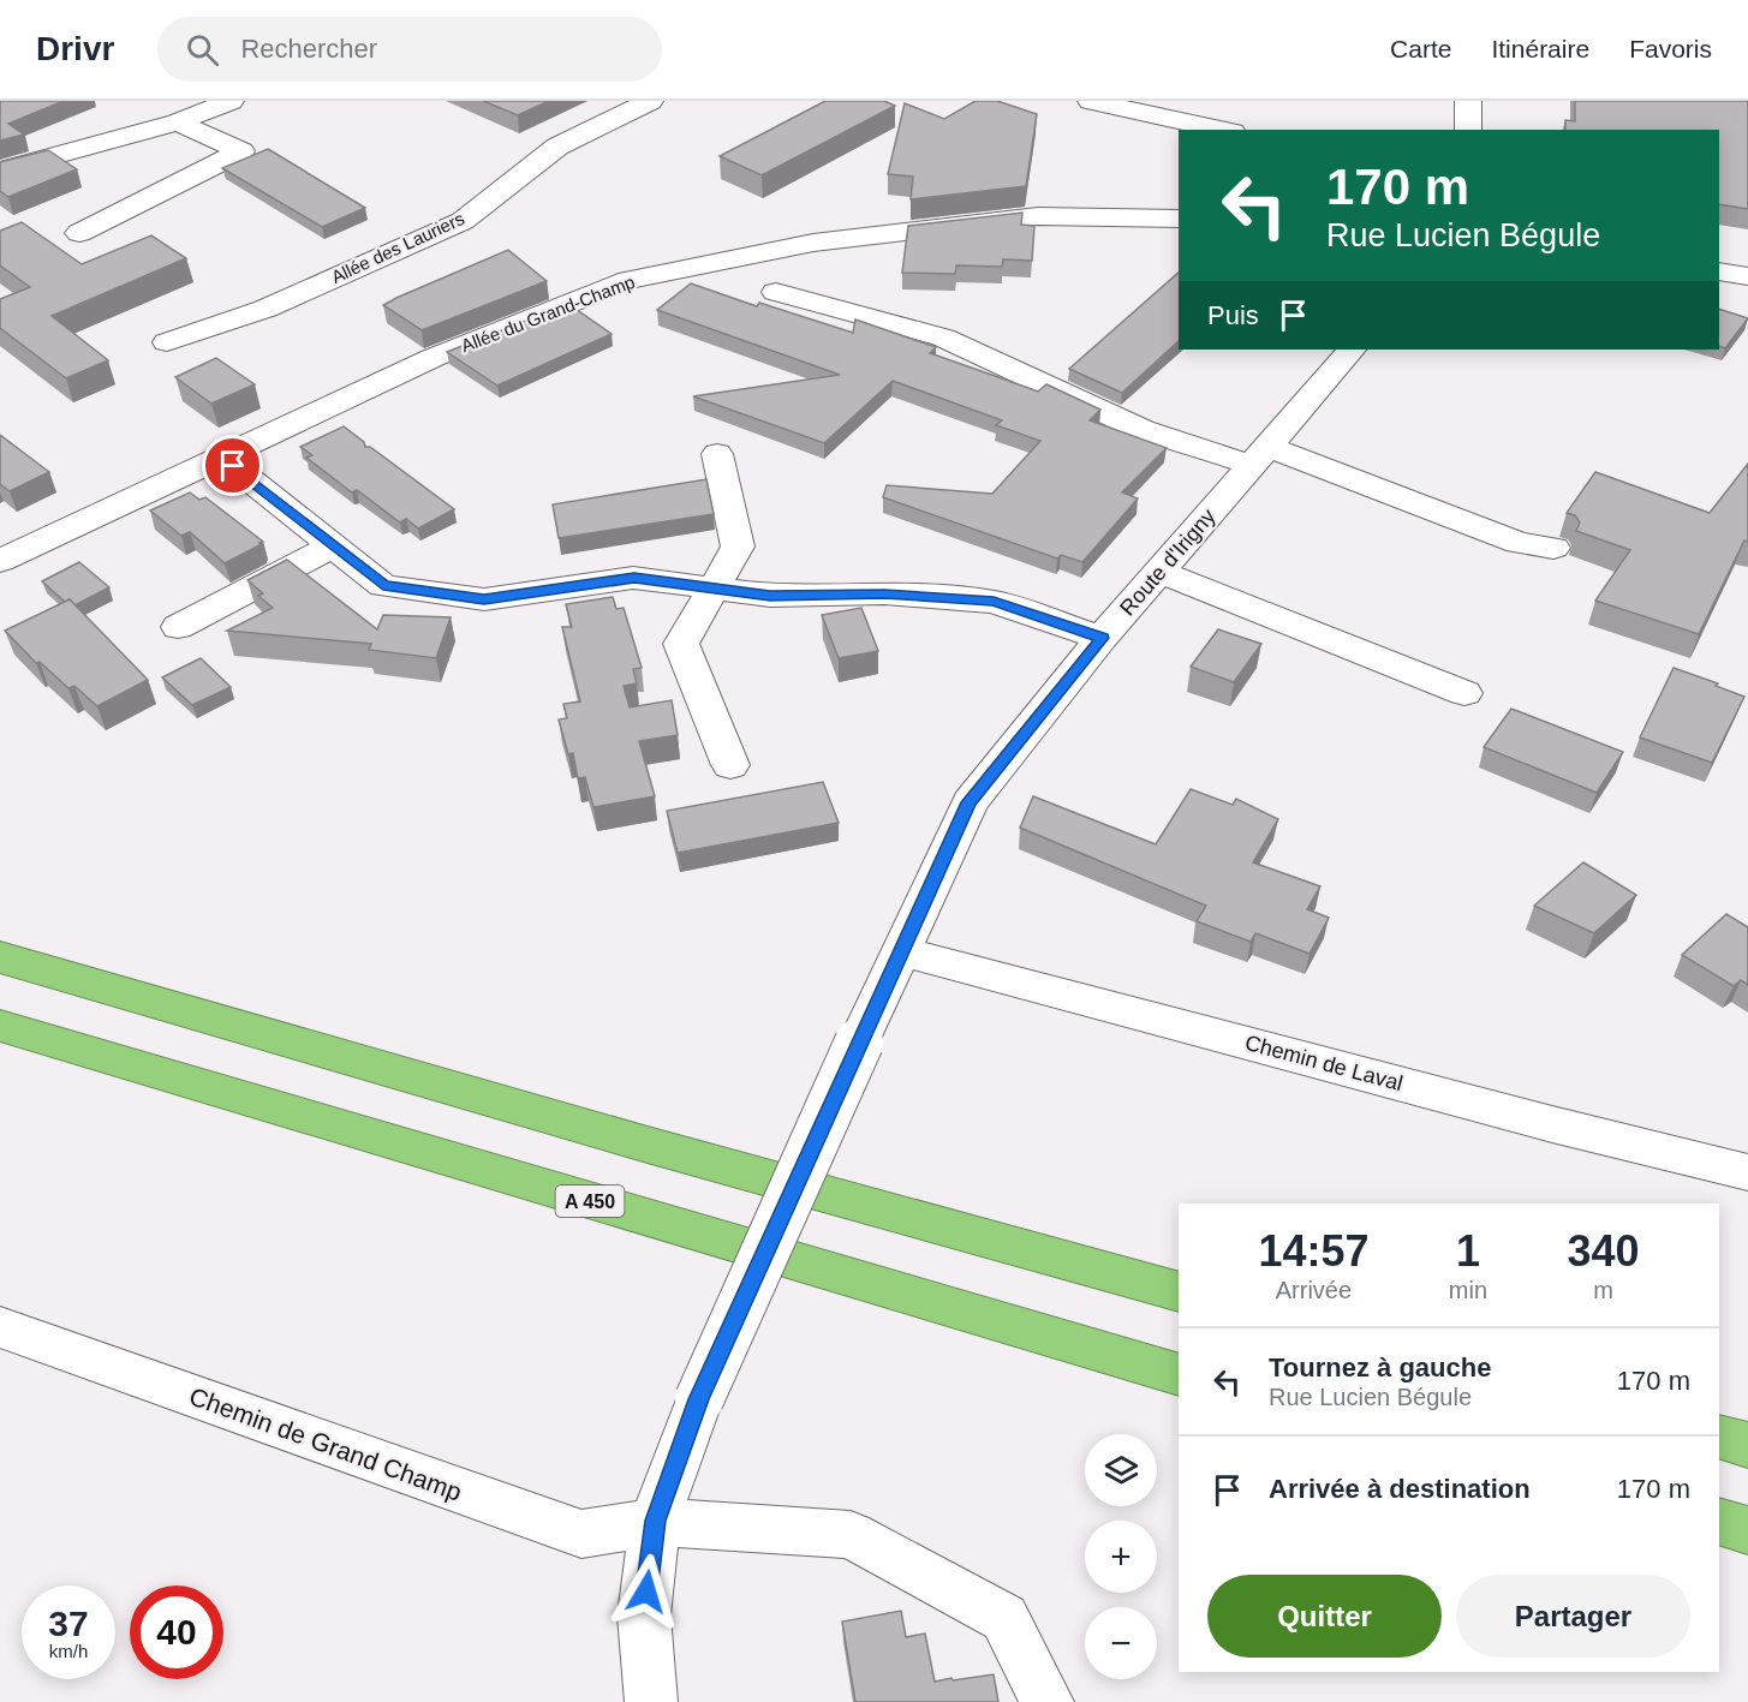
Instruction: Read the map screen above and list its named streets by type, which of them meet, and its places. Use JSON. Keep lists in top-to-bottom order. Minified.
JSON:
{"streets":{"highway":["A 450"],"street":["Allée des Lauriers","Allée du Grand-Champ","Route d'Irigny","Chemin de Laval","Chemin de Grand Champ"]},"crossings":[["Route d'Irigny","Chemin de Laval"],["Route d'Irigny","Chemin de Grand Champ"]],"page":{"header":"Drivr","search":"Rechercher","nav":["Carte","Itinéraire","Favoris"],"turn":["170 m","Rue Lucien Bégule"],"then":"Puis","eta":["14:57","Arrivée","1","min","340","m"],"list":[{"name":"Tournez à gauche","note":"Rue Lucien Bégule","value":"170 m"},{"name":"Arrivée à destination","value":"170 m"}],"map_buttons":["+","−"],"buttons":["Quitter","Partager"],"speed":"37 km/h","limit":"40"}}
